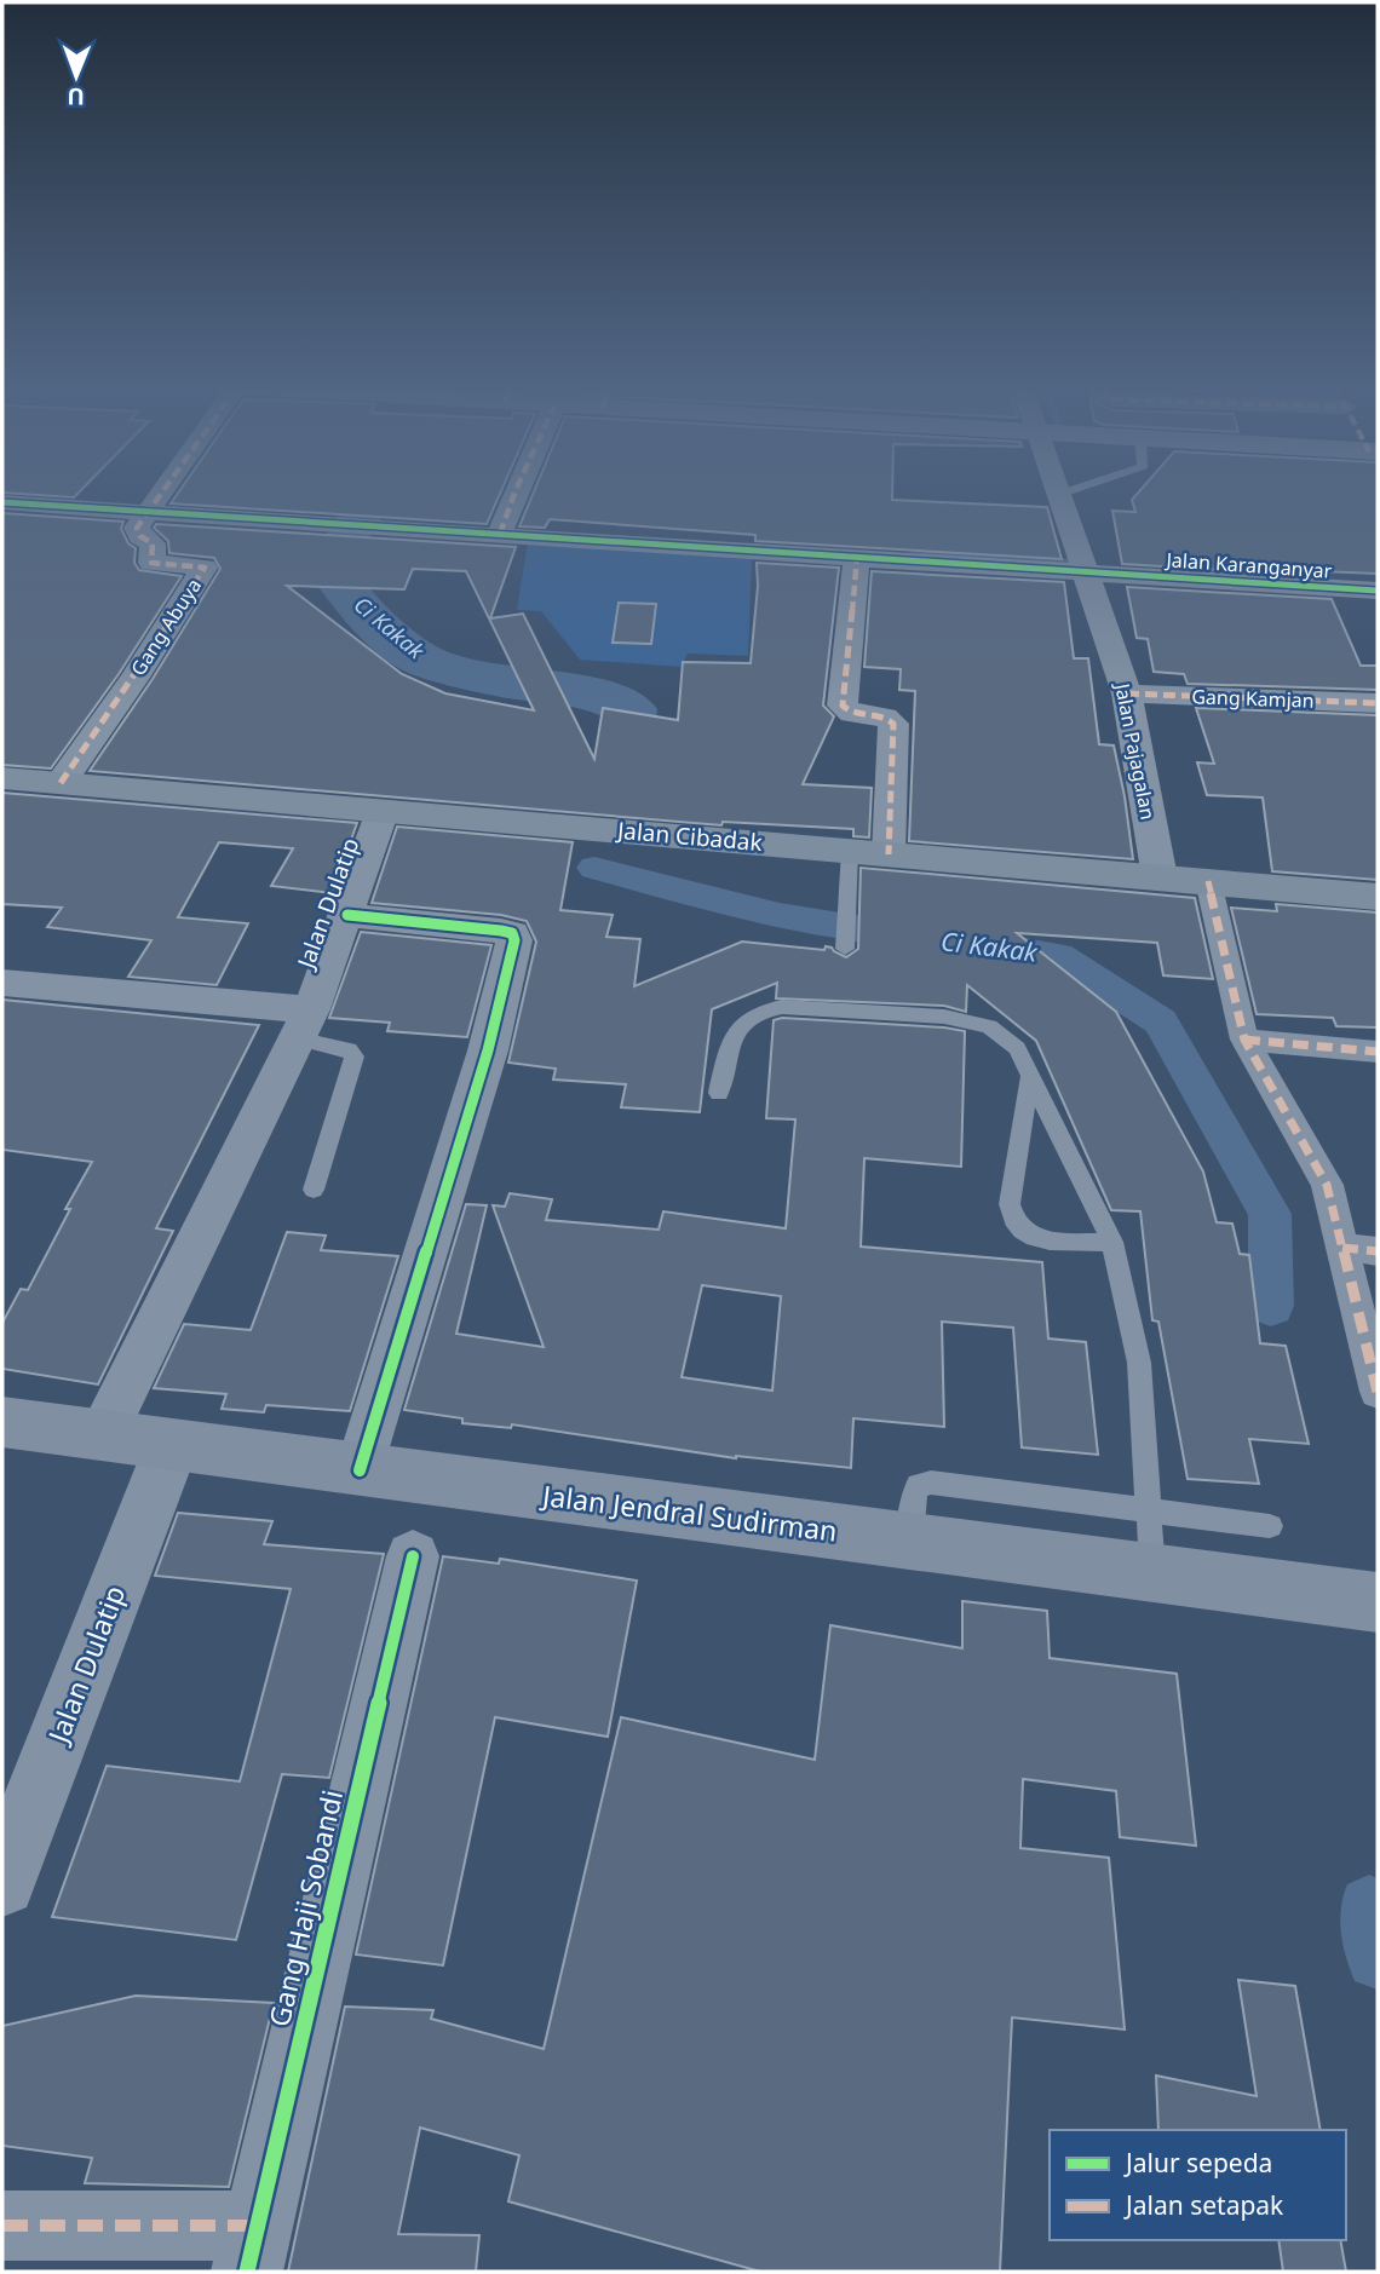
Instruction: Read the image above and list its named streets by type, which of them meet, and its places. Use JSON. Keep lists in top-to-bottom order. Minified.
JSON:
{"streets":{"main road":["Jalan Cibadak","Jalan Jendral Sudirman"],"street":["Jalan Karanganyar","Gang Abuya","Gang Kamjan","Jalan Pajagalan","Jalan Dulatip","Gang Haji Sobandi"]},"crossings":[["Jalan Karanganyar","Gang Abuya"],["Jalan Karanganyar","Jalan Pajagalan"],["Gang Abuya","Jalan Cibadak"],["Gang Kamjan","Jalan Pajagalan"],["Jalan Pajagalan","Jalan Cibadak"],["Jalan Cibadak","Jalan Dulatip"],["Jalan Dulatip","Jalan Jendral Sudirman"]],"water":["Ci Kakak"],"legend":["Jalur sepeda","Jalan setapak"],"north":"bottom"}
